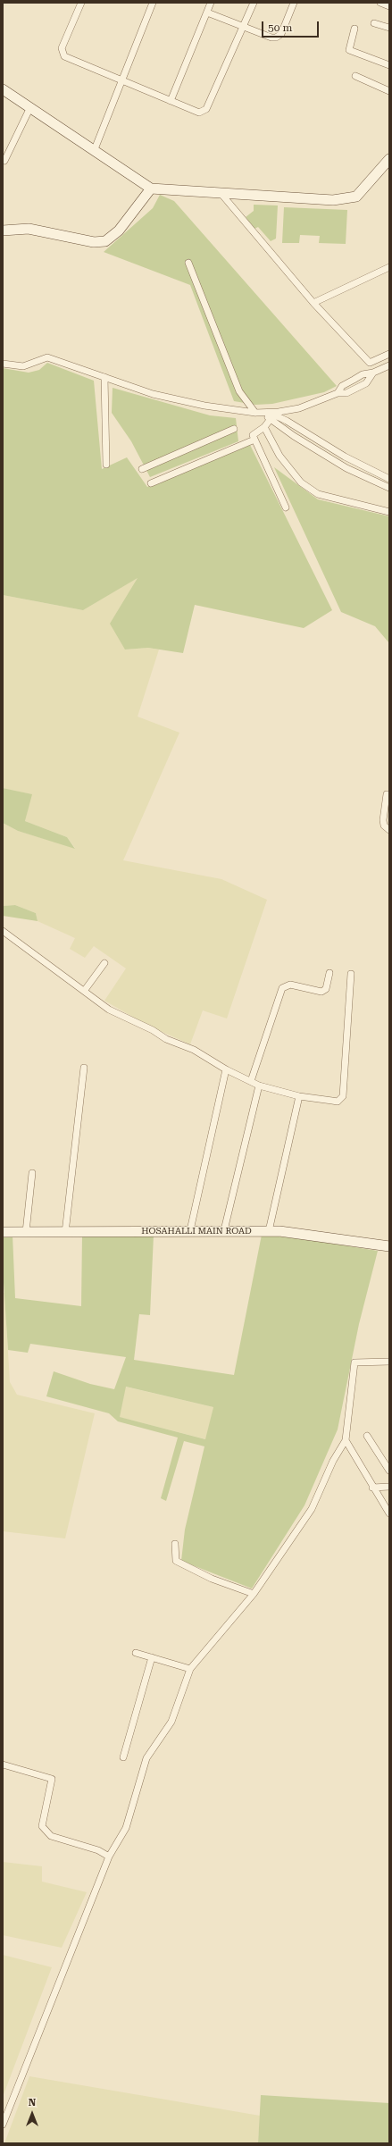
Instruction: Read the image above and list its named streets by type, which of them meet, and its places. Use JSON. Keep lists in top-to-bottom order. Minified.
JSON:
{"streets":{"street":["HOSAHALLI MAIN ROAD"]},"scale_bar":"50 m","north":"top"}
